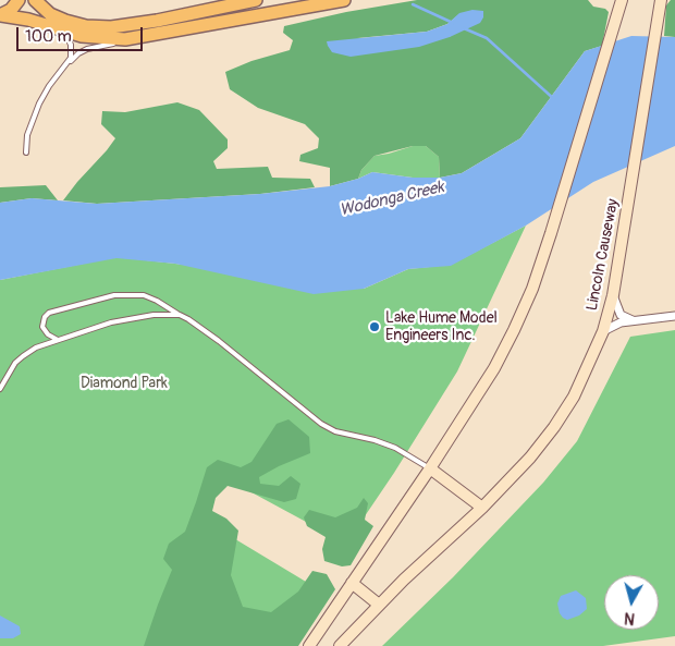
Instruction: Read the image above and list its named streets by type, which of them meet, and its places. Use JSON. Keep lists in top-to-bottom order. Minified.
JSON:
{"streets":{"main road":["Lincoln Causeway"]},"water":["Wodonga Creek"],"parks":["Diamond Park"],"places":["Lake Hume Model Engineers Inc."],"scale_bar":"100 m","north":"bottom"}
